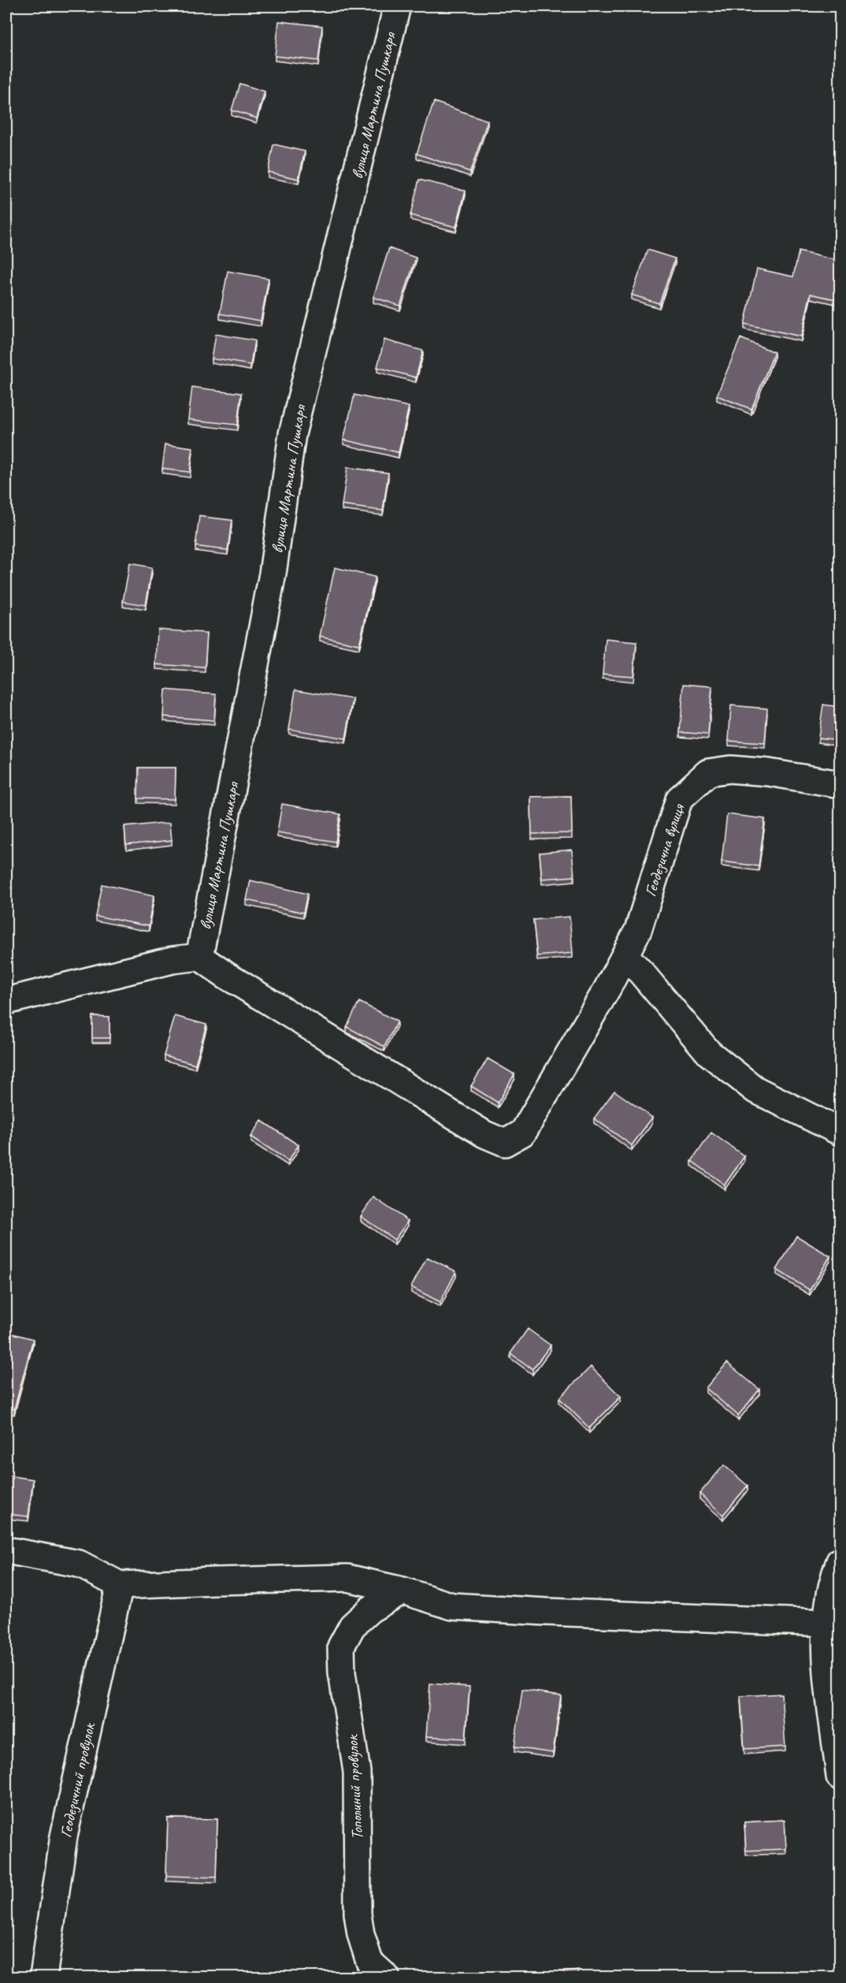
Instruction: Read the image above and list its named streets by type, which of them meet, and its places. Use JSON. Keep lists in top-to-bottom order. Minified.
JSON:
{"streets":{"street":["вулиця Мартина Пушкаря","Геодезична вулиця","Геодезичний провулок","Тополиний провулок"]},"crossings":[["вулиця Мартина Пушкаря","Геодезична вулиця"]]}
